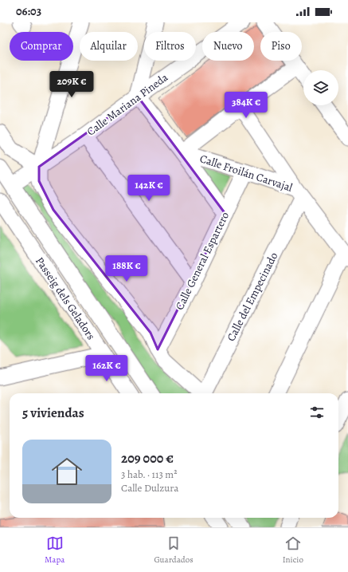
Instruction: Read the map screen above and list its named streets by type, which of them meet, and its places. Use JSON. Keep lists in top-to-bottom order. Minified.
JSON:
{"streets":{"street":["Calle Mariana Pineda","Calle Froilán Carvajal","Calle General Espartero","Calle del Empecinado","Passeig dels Geladors"]},"crossings":[["Calle Froilán Carvajal","Calle General Espartero"],["Calle Froilán Carvajal","Calle del Empecinado"]],"page":{"status":"06:03","chip":["Comprar","Alquilar","Filtros","Nuevo","Piso"],"price":["209K €","384K €","142K €","188K €","162K €"],"heading":"5 viviendas","list":[{"name":"209 000 €","note":"3 hab. · 113 m² · Calle Dulzura"}],"tabs":["Mapa","Guardados","Inicio"]}}
